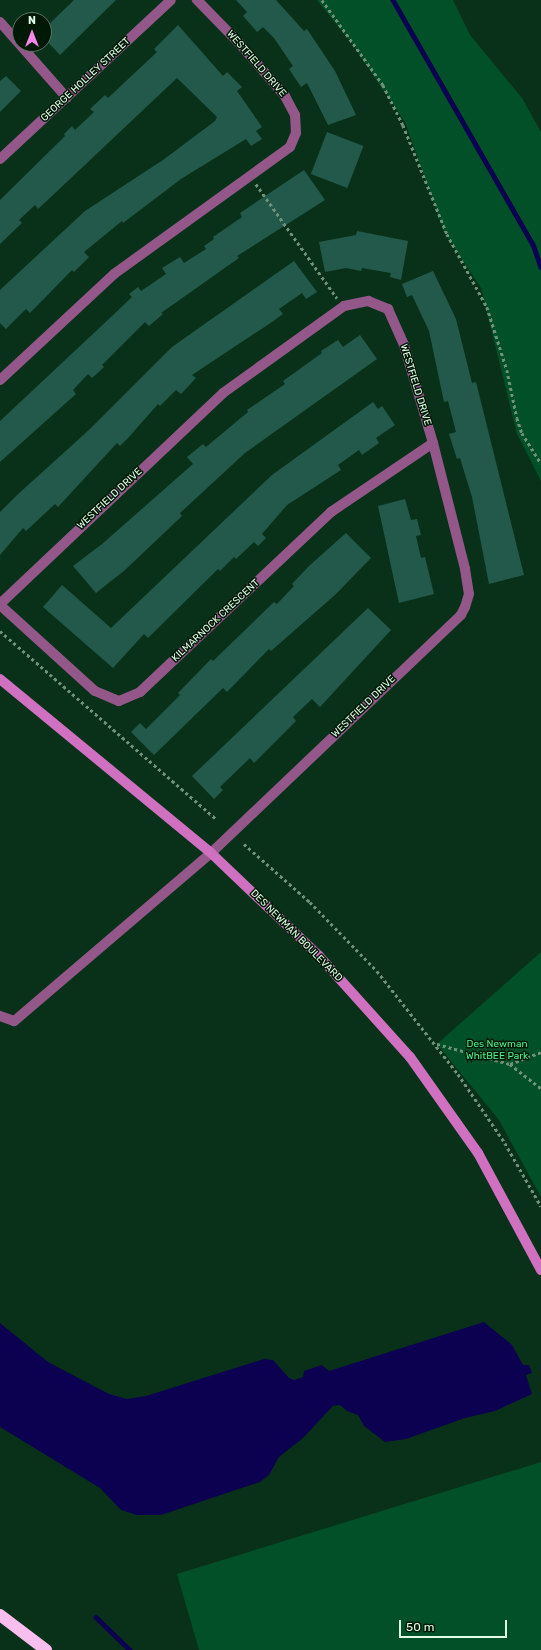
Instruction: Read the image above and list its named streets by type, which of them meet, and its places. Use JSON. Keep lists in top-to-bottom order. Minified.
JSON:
{"streets":{"street":["WESTFIELD DRIVE","GEORGE HOLLEY STREET","KILMARNOCK CRESCENT","DES NEWMAN BOULEVARD"]},"crossings":[["WESTFIELD DRIVE","KILMARNOCK CRESCENT"],["WESTFIELD DRIVE","DES NEWMAN BOULEVARD"]],"parks":["Des Newman WhitBEE Park"],"scale_bar":"50 m","north":"top"}
